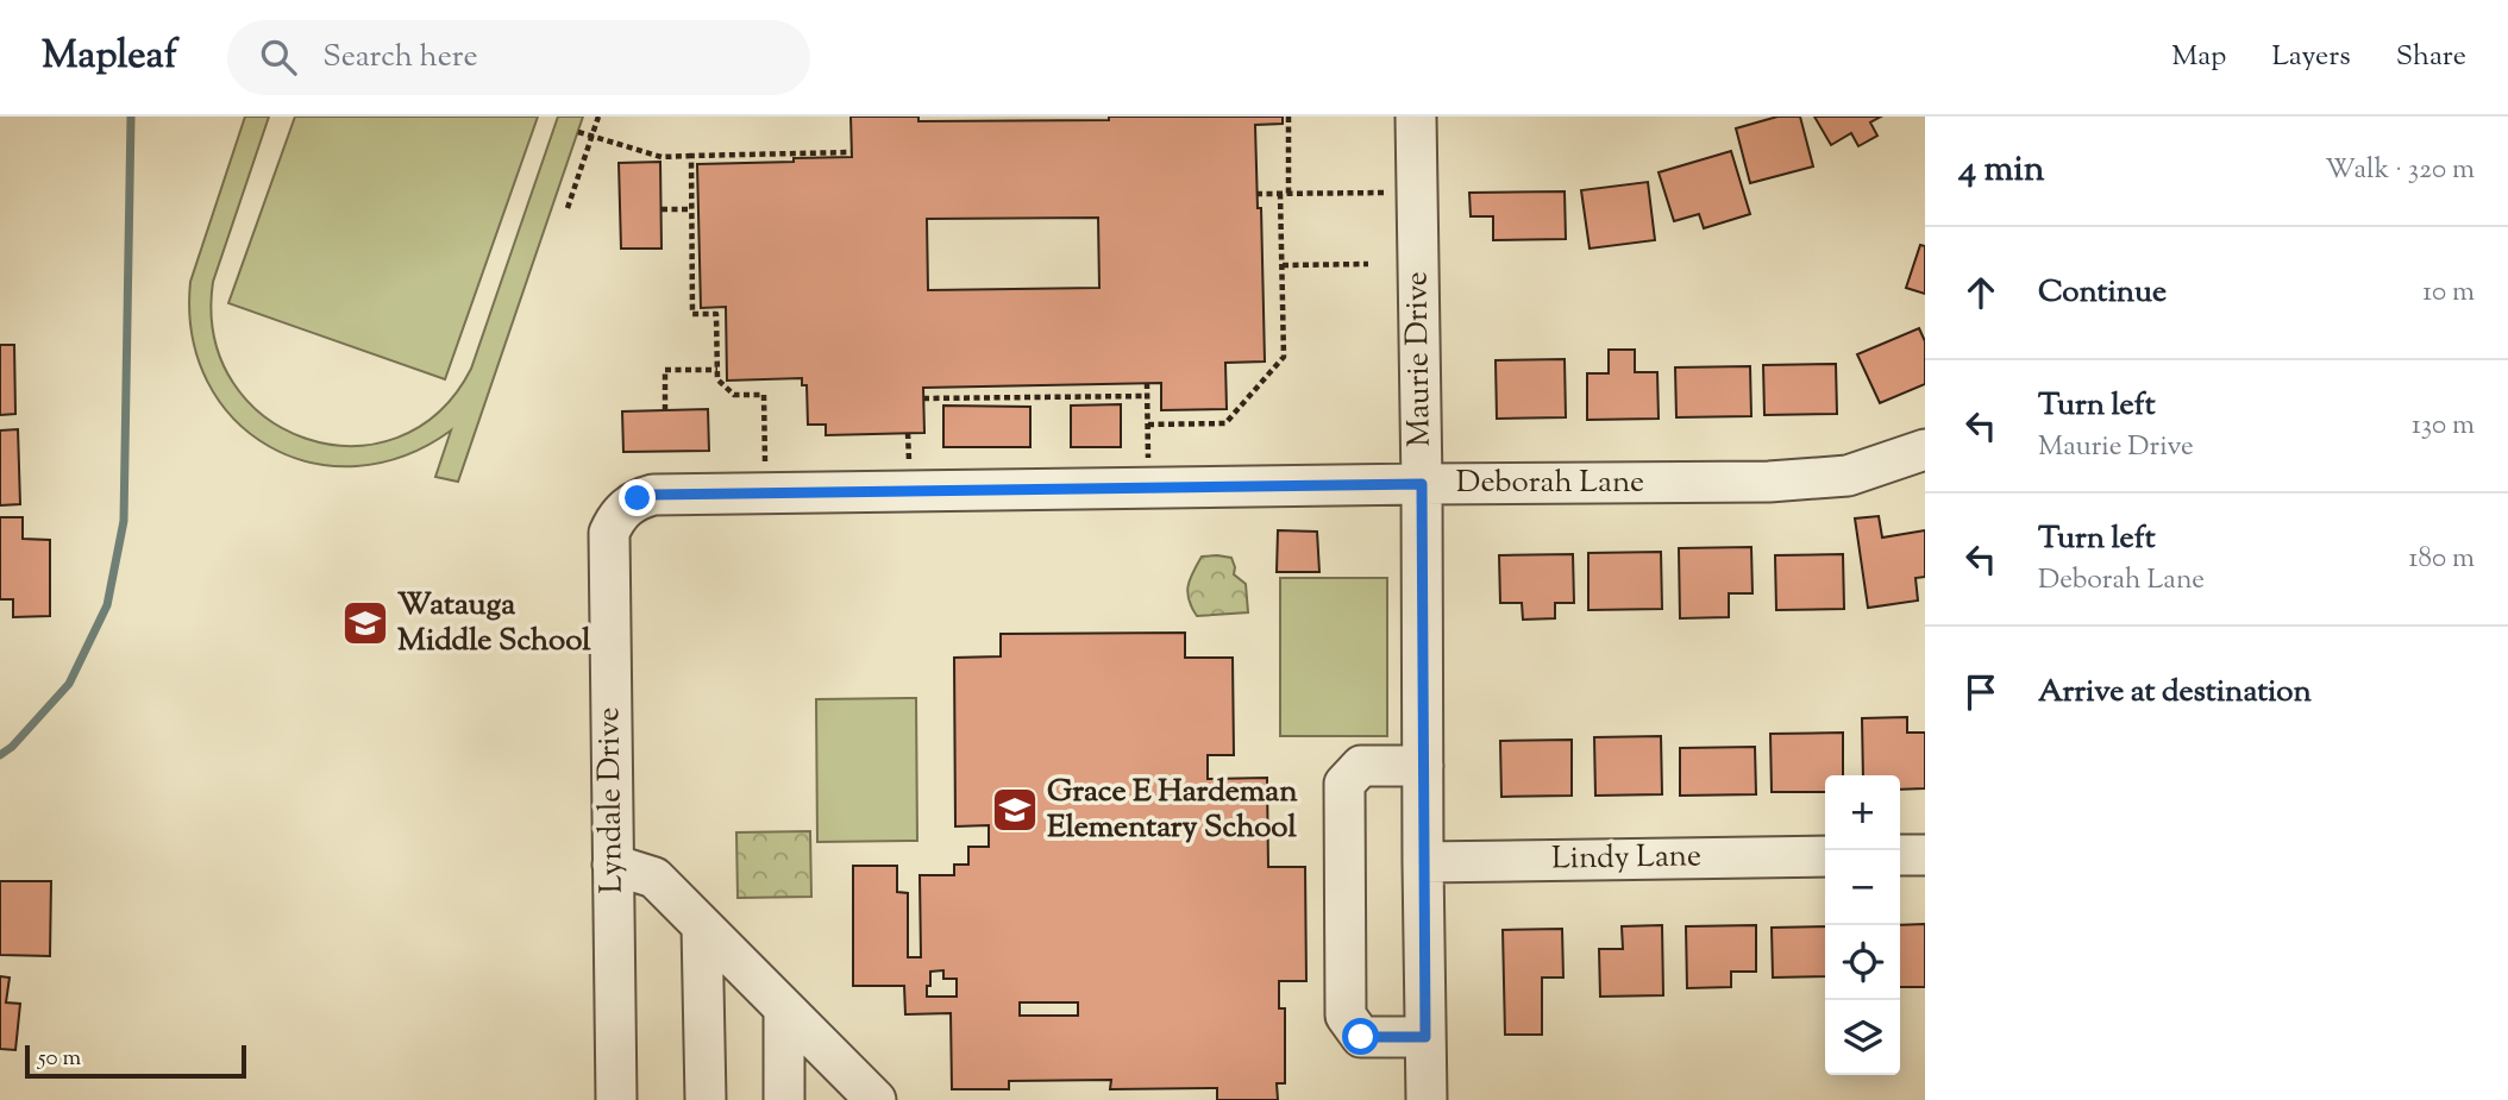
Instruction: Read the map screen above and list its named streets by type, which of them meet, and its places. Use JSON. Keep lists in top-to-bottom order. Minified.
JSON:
{"streets":{"street":["Maurie Drive","Deborah Lane","Lyndale Drive","Lindy Lane"]},"crossings":[["Maurie Drive","Deborah Lane"],["Maurie Drive","Lindy Lane"],["Deborah Lane","Lyndale Drive"]],"places":{"school or university":["Watauga Middle School","Grace E Hardeman Elementary School"]},"scale_bar":"50 m","page":{"header":"Mapleaf","search":"Search here","nav":["Map","Layers","Share"],"heading":["4 min","Walk · 320 m"],"list":[["Continue","10 m"],["Turn left","Maurie Drive","130 m"],["Turn left","Deborah Lane","180 m"],"Arrive at destination"],"map_buttons":["+","−"],"scale":"50 m"}}
